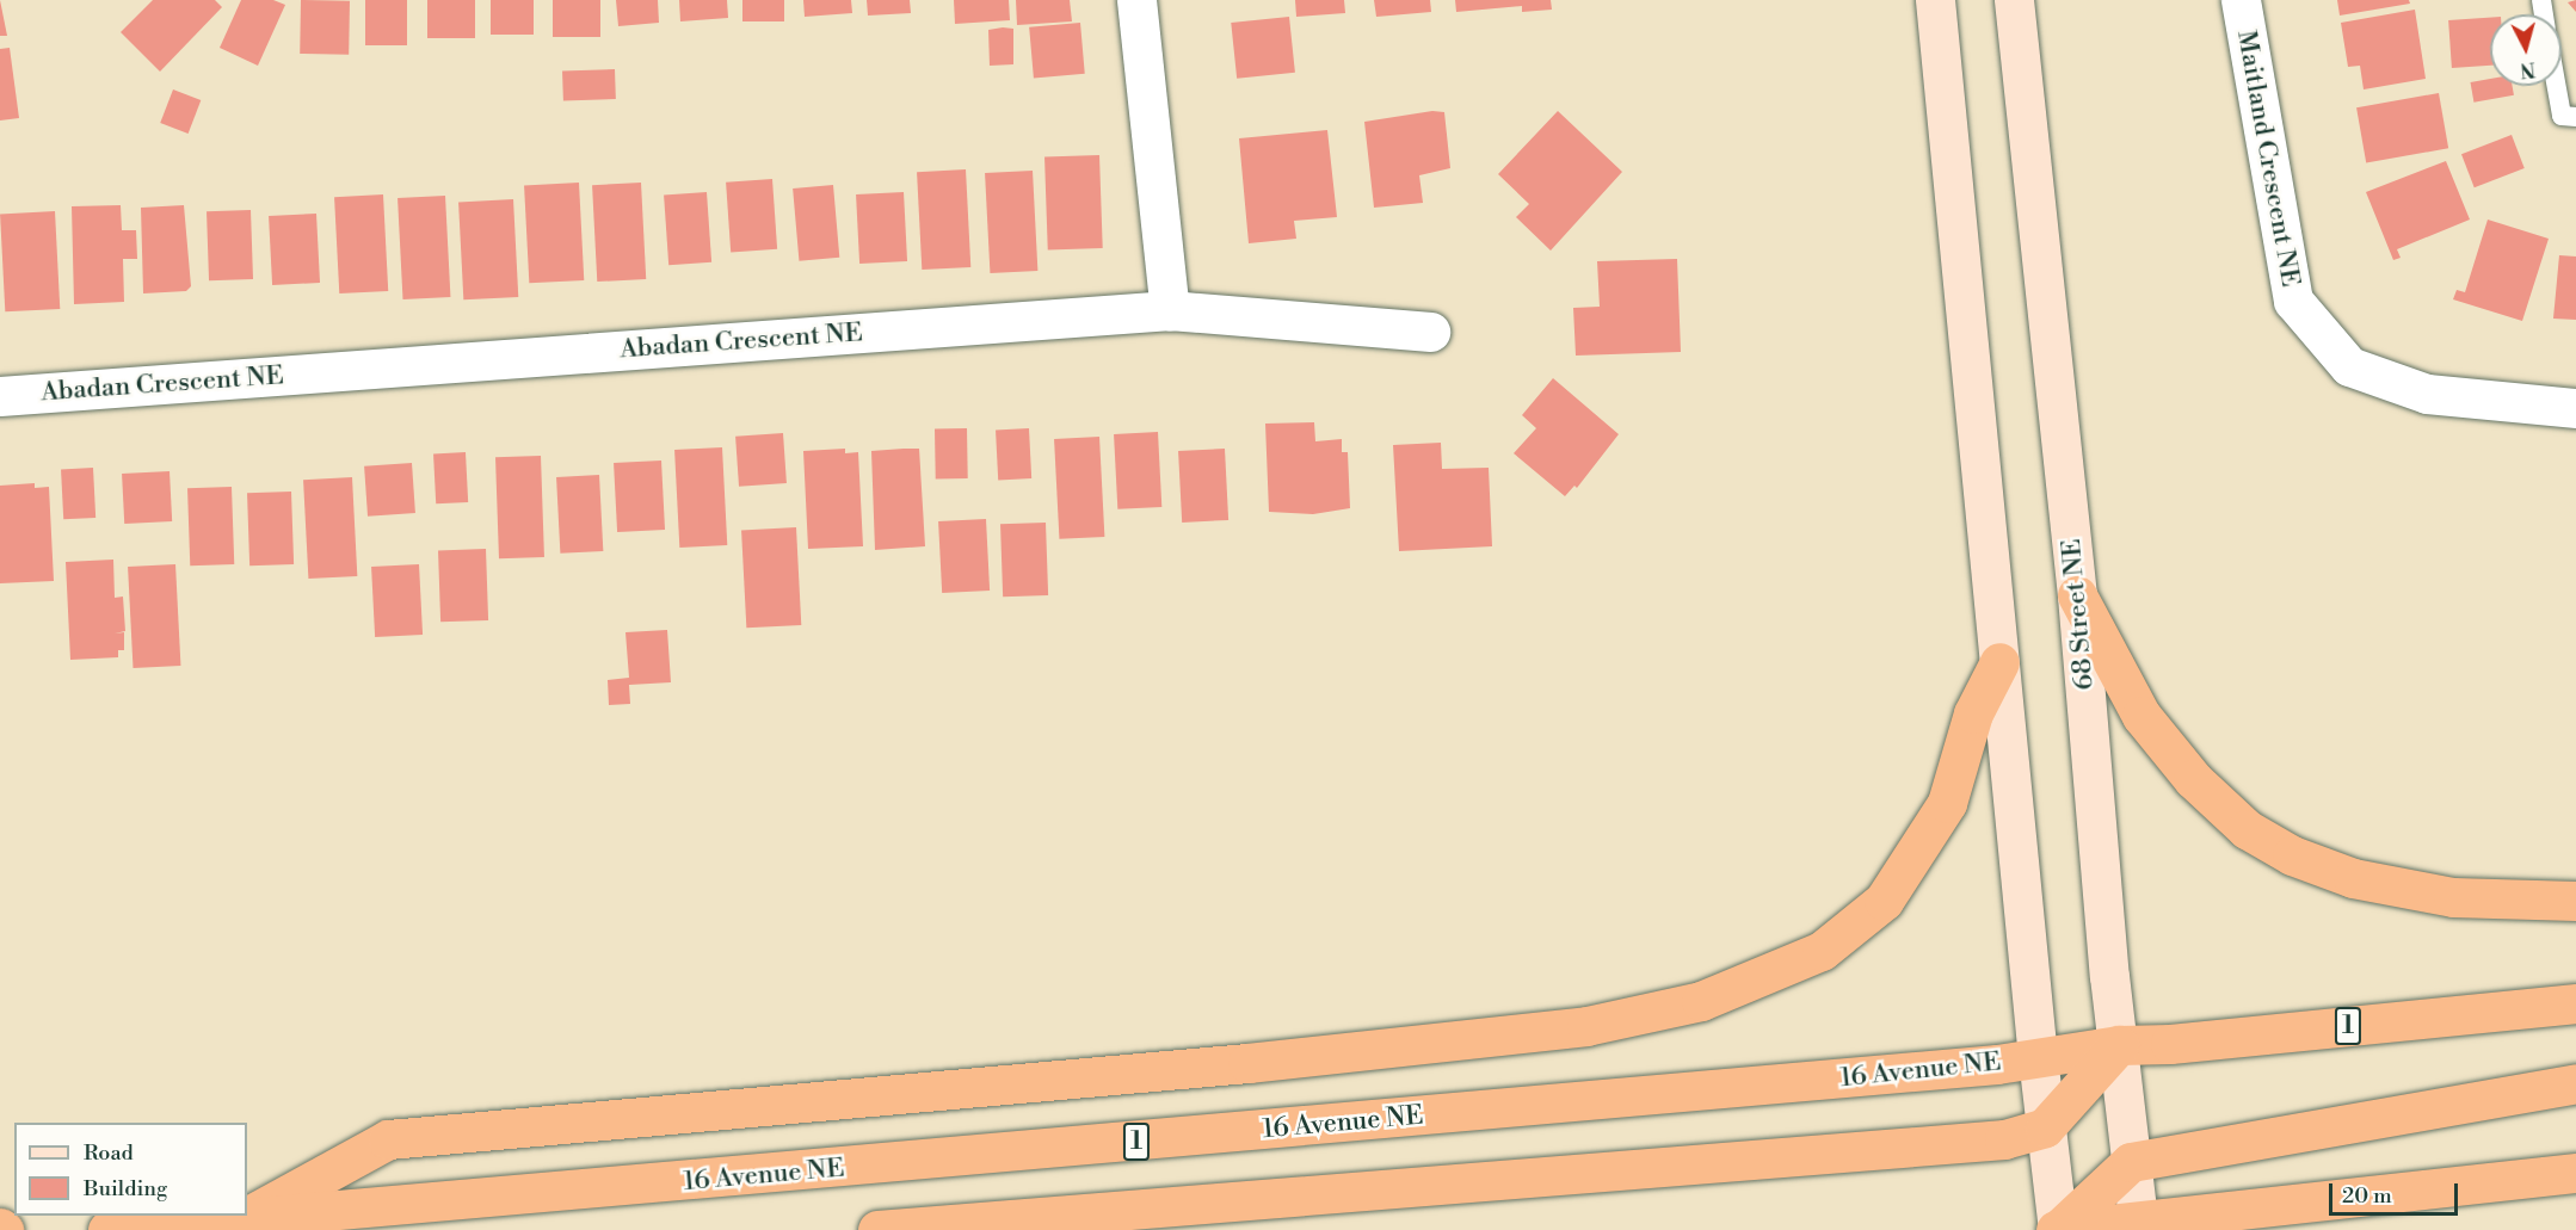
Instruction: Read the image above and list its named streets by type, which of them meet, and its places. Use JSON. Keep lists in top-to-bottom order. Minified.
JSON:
{"streets":{"highway":["1","16 Avenue NE"],"main road":["68 Street NE"],"street":["Maitland Crescent NE","Abadan Crescent NE"]},"crossings":[["68 Street NE","16 Avenue NE"]],"legend":["Road","Building"],"scale_bar":"20 m","north":"bottom"}
